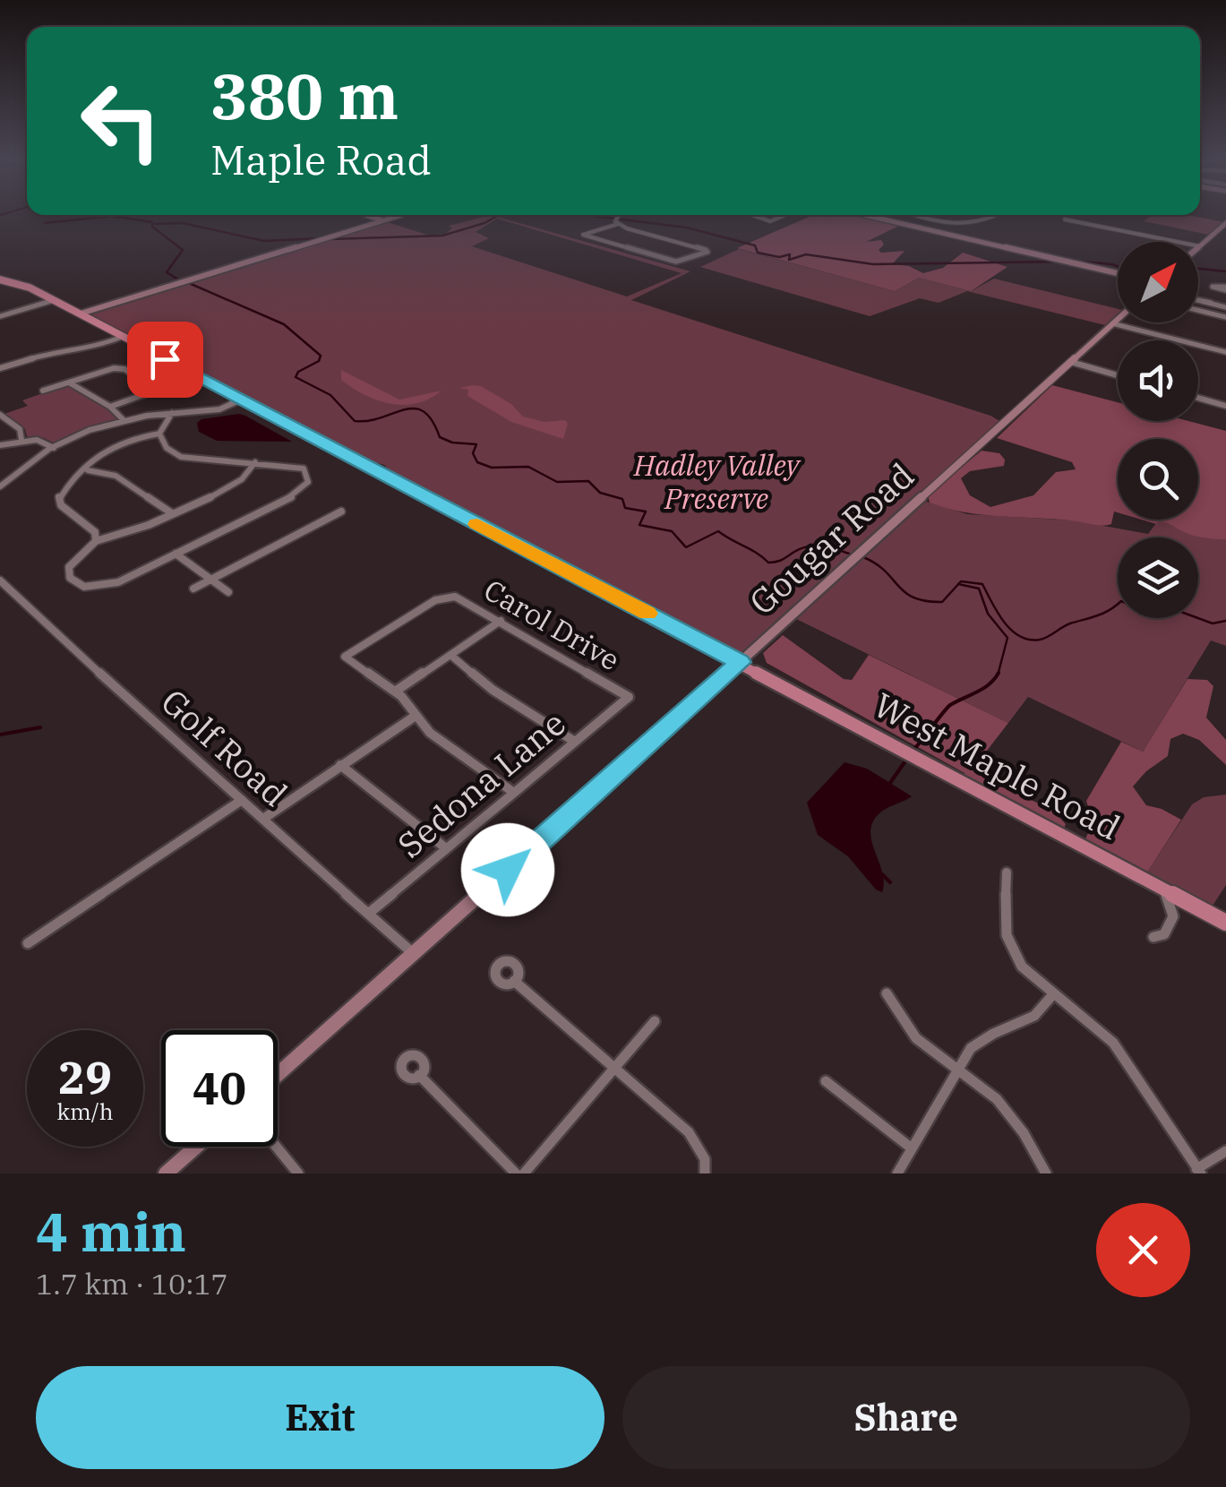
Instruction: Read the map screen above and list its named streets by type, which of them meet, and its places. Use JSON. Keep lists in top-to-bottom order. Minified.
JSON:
{"streets":{"main road":["West Maple Road"],"street":["Gougar Road","Carol Drive","Golf Road","Sedona Lane"]},"crossings":[["Gougar Road","Golf Road"],["Gougar Road","West Maple Road"],["Carol Drive","Sedona Lane"],["Golf Road","Sedona Lane"]],"parks":["Hadley Valley Preserve"],"north":"top right","page":{"turn":["380 m","Maple Road"],"speed":"29 km/h","limit":"40","heading":["4 min","1.7 km · 10:17"],"buttons":["Exit","Share"]}}
